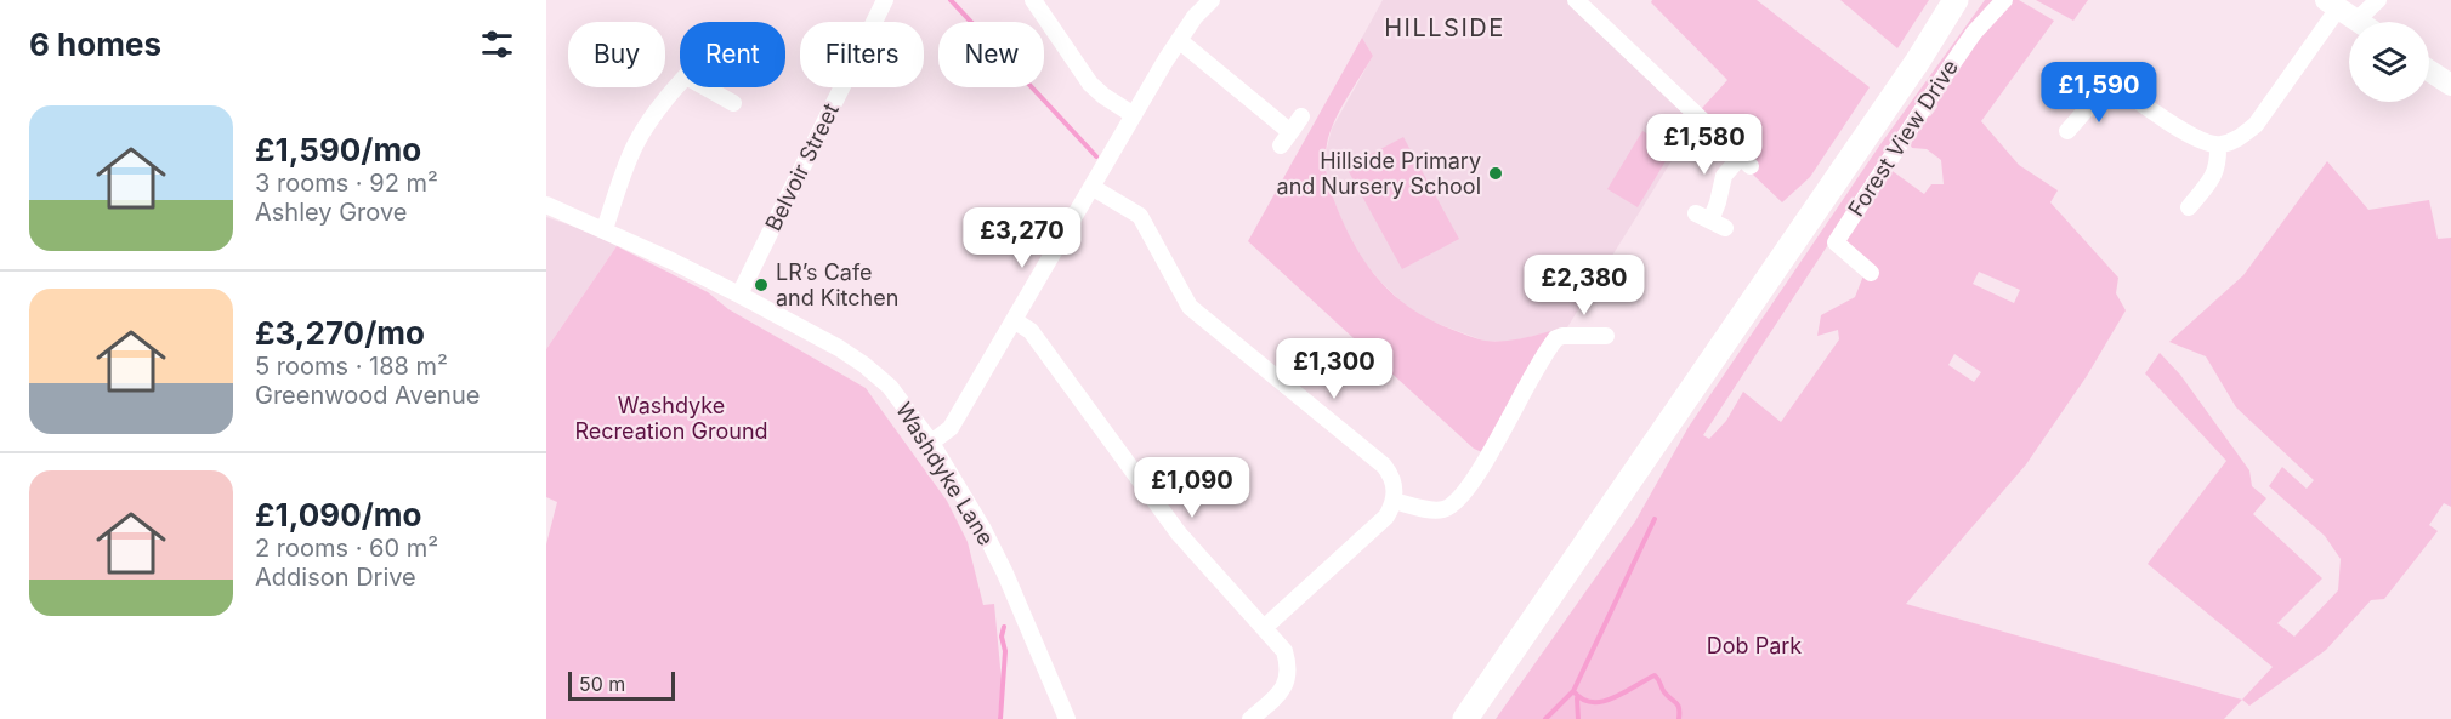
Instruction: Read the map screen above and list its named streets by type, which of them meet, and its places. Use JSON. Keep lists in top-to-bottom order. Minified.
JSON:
{"streets":{"street":["Forest View Drive","Belvoir Street","Washdyke Lane"]},"crossings":[["Belvoir Street","Washdyke Lane"]],"districts":["HILLSIDE"],"parks":["Washdyke Recreation Ground","Dob Park"],"places":["Hillside Primary and Nursery School","LR’s Cafe and Kitchen"],"scale_bar":"50 m","page":{"heading":"6 homes","chip":["Buy","Rent","Filters","New"],"price":["£1,590","£1,580","£3,270","£2,380","£1,300","£1,090"],"list":[{"name":"£1,590/mo","note":"3 rooms · 92 m² · Ashley Grove"},{"name":"£3,270/mo","note":"5 rooms · 188 m² · Greenwood Avenue"},{"name":"£1,090/mo","note":"2 rooms · 60 m² · Addison Drive"}],"scale":"50 m"}}
